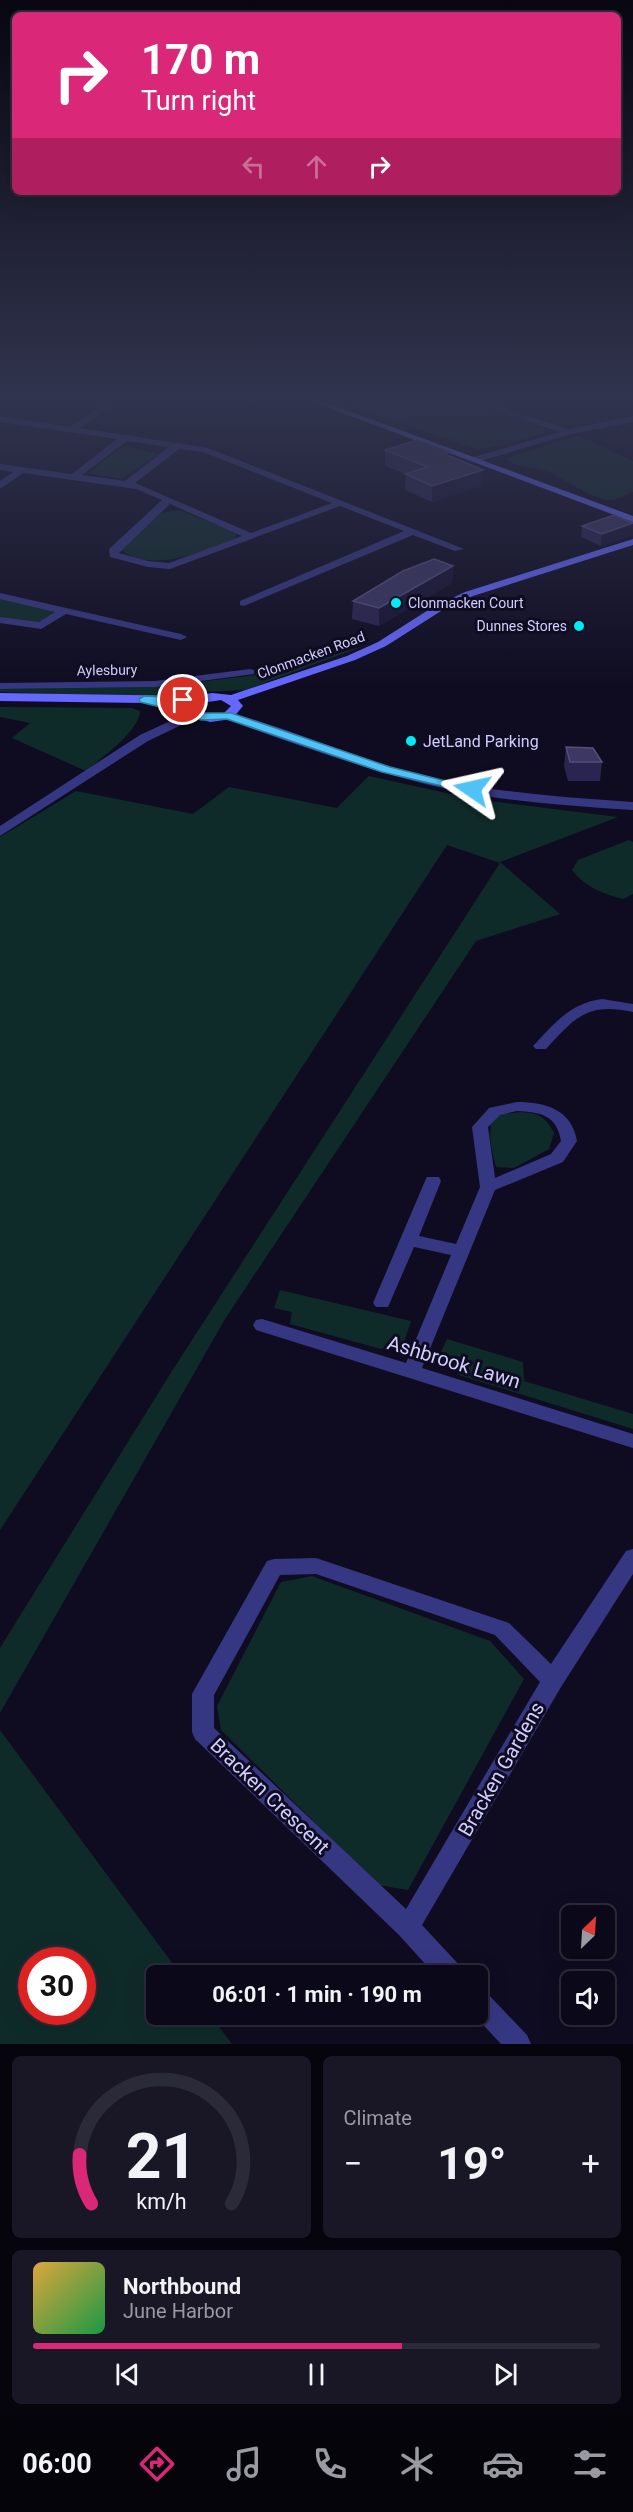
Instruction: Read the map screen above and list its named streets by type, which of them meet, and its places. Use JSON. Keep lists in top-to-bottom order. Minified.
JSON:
{"streets":{"street":["Clonmacken Road","Aylesbury","Ashbrook Lawn","Bracken Gardens","Bracken Crescent"]},"crossings":[["Bracken Gardens","Bracken Crescent"]],"places":["Clonmacken Court","Dunnes Stores","JetLand Parking"],"north":"top right","page":{"turn":["170 m","Turn right"],"limit":"30","trip":"06:01 · 1 min · 190 m","tile":"Climate","heat":["−","19°","+"],"song":["Northbound","June Harbor"],"tabs":"06:00","gauge":["21","km/h"]}}
